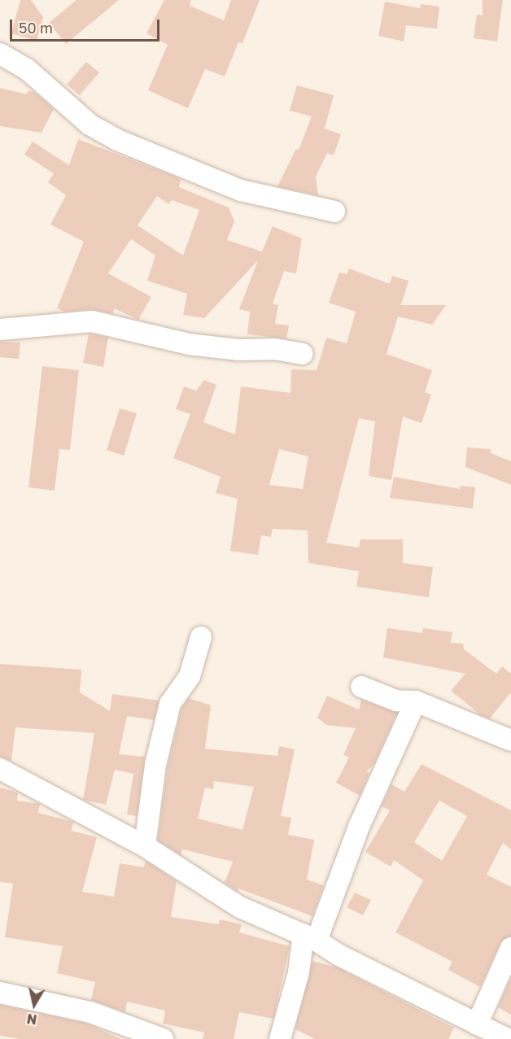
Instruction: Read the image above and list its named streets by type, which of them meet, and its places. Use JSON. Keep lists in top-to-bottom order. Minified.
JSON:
{"scale_bar":"50 m","north":"bottom"}
